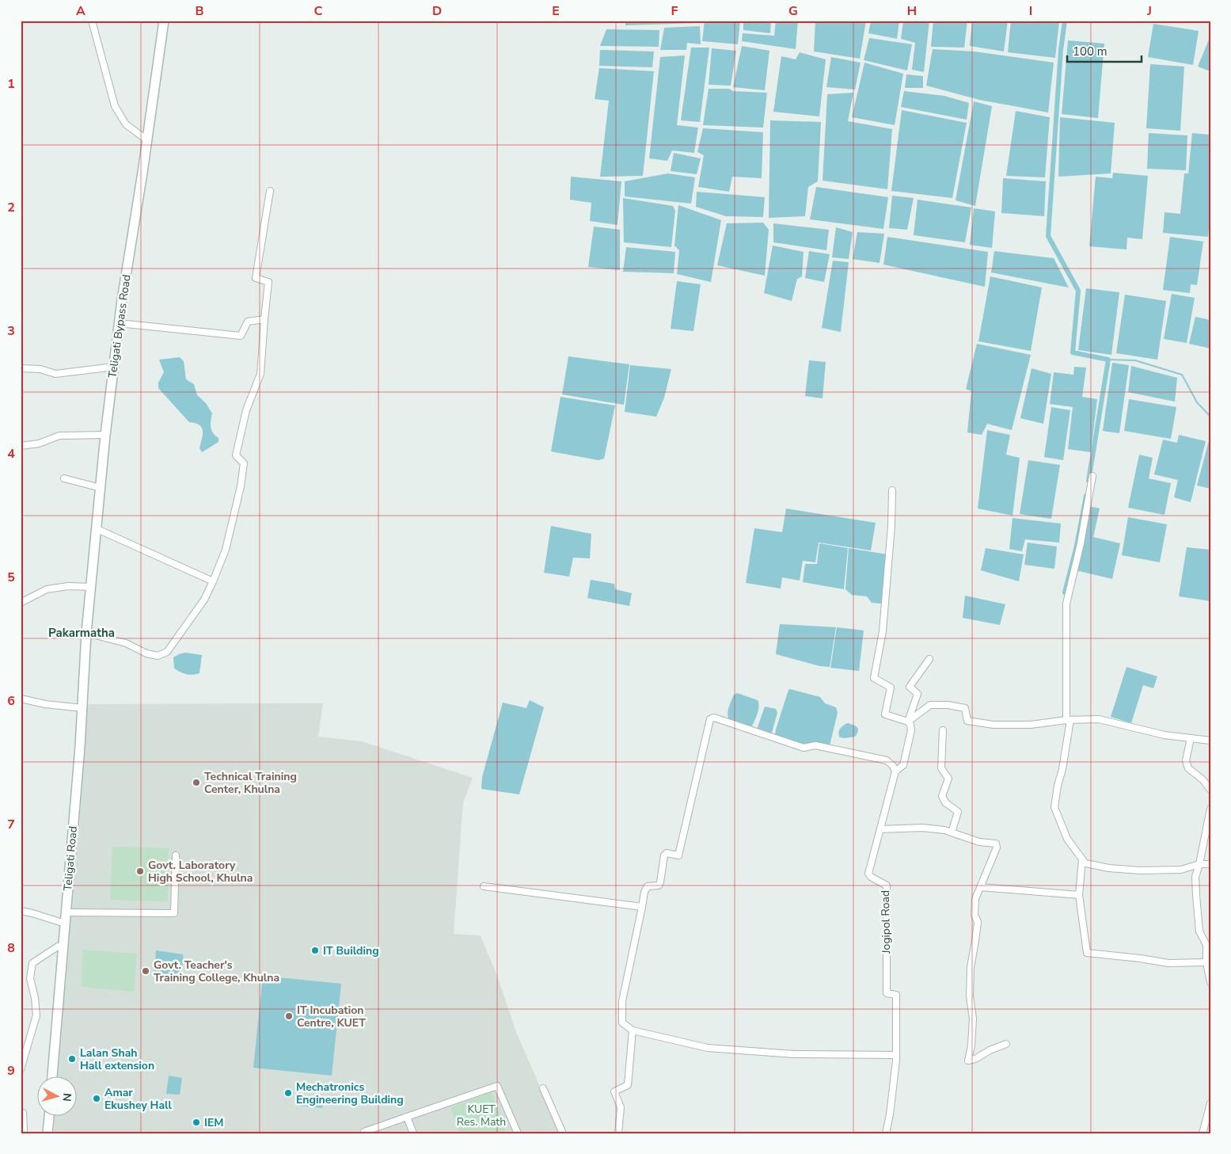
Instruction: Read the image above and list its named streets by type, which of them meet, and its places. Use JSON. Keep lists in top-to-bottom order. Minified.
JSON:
{"streets":{"main road":["Teligati Bypass Road","Teligati Road"],"street":["Jogipol Road"]},"crossings":[["Teligati Bypass Road","Teligati Road"]],"districts":["Pakarmatha"],"parks":["KUET Res. Math"],"places":["Technical Training Center, Khulna","Govt. Laboratory High School, Khulna","IT Building","Govt. Teacher's Training College, Khulna","IT Incubation Centre, KUET","Lalan Shah Hall extension","Mechatronics Engineering Building","Amar Ekushey Hall","IEM"],"scale_bar":"100 m","north":"right","grid":{"columns":["A","B","C","D","E","F","G","H","I","J"],"rows":["1","2","3","4","5","6","7","8","9"]}}
